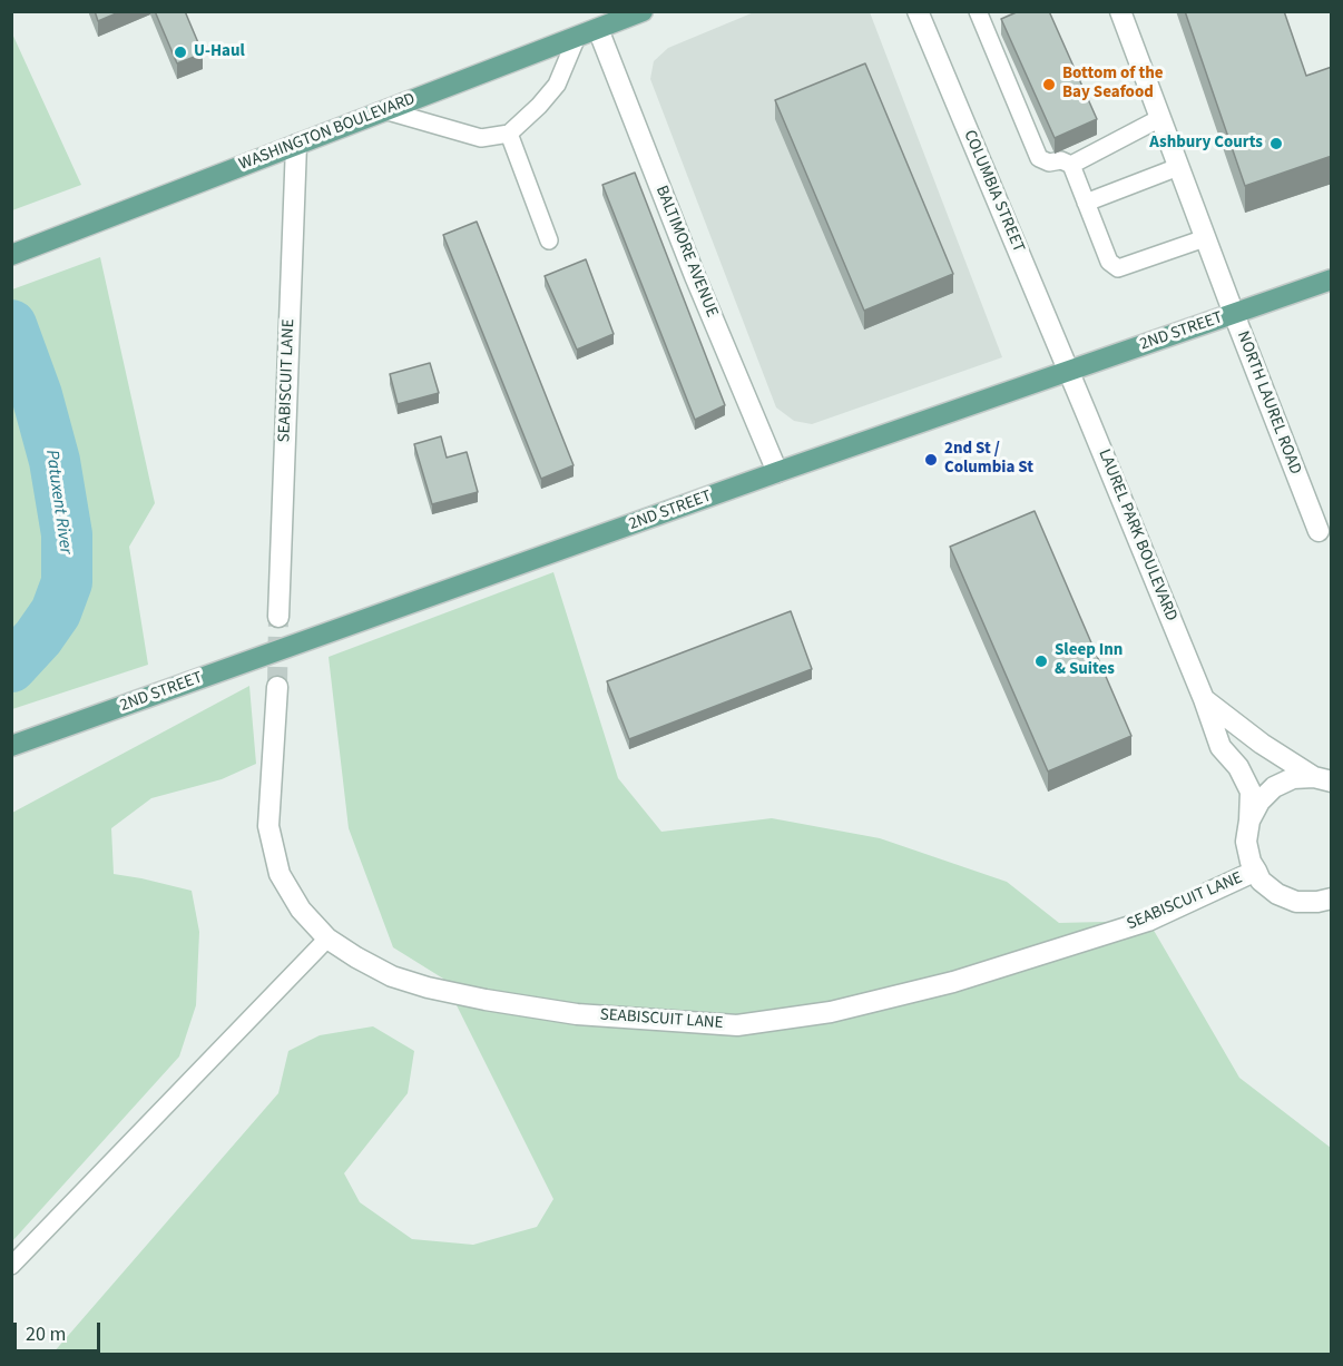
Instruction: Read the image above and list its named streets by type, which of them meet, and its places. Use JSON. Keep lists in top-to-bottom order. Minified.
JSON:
{"streets":{"main road":["WASHINGTON BOULEVARD","2ND STREET"],"street":["COLUMBIA STREET","BALTIMORE AVENUE","SEABISCUIT LANE","NORTH LAUREL ROAD","LAUREL PARK BOULEVARD"]},"crossings":[["WASHINGTON BOULEVARD","BALTIMORE AVENUE"],["WASHINGTON BOULEVARD","SEABISCUIT LANE"],["COLUMBIA STREET","2ND STREET"],["COLUMBIA STREET","LAUREL PARK BOULEVARD"],["BALTIMORE AVENUE","2ND STREET"],["2ND STREET","NORTH LAUREL ROAD"],["2ND STREET","LAUREL PARK BOULEVARD"],["SEABISCUIT LANE","LAUREL PARK BOULEVARD"]],"water":["Patuxent River"],"places":["U-Haul","Bottom of the Bay Seafood","Ashbury Courts","2nd St / Columbia St","Sleep Inn & Suites"],"scale_bar":"20 m"}
